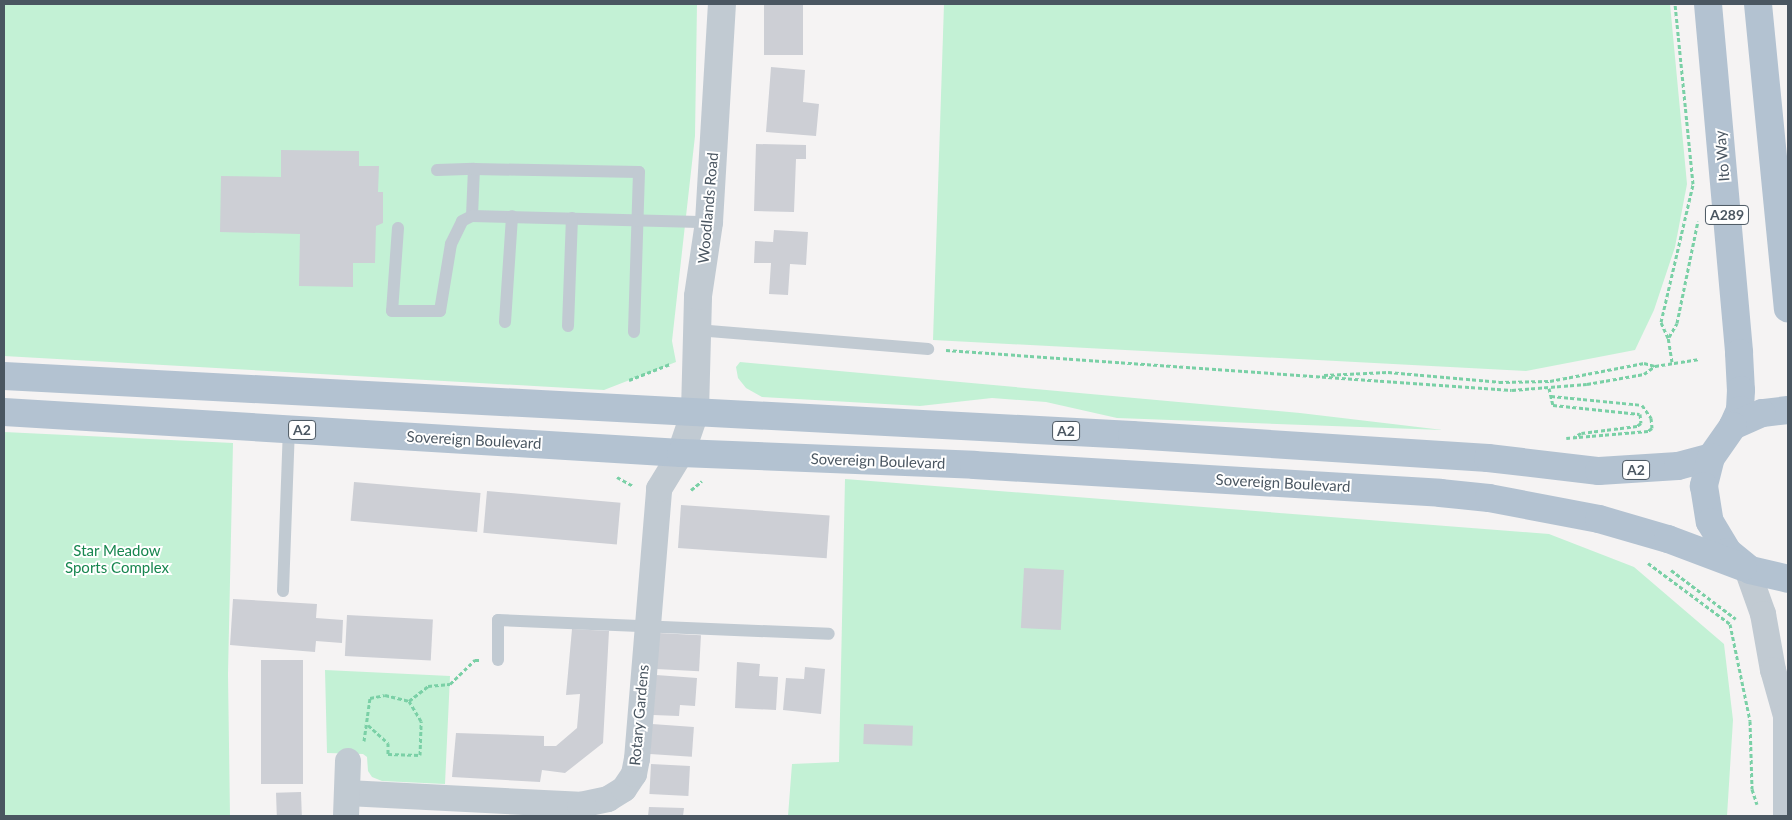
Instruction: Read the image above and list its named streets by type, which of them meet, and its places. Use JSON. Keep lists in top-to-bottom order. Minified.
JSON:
{"streets":{"main road":["Ito Way","A289","A2","Sovereign Boulevard"],"street":["Woodlands Road","Rotary Gardens"]},"crossings":[["Woodlands Road","A2"],["Woodlands Road","Sovereign Boulevard"],["Woodlands Road","Rotary Gardens"],["Sovereign Boulevard","Rotary Gardens"]],"parks":["Star Meadow Sports Complex"]}
